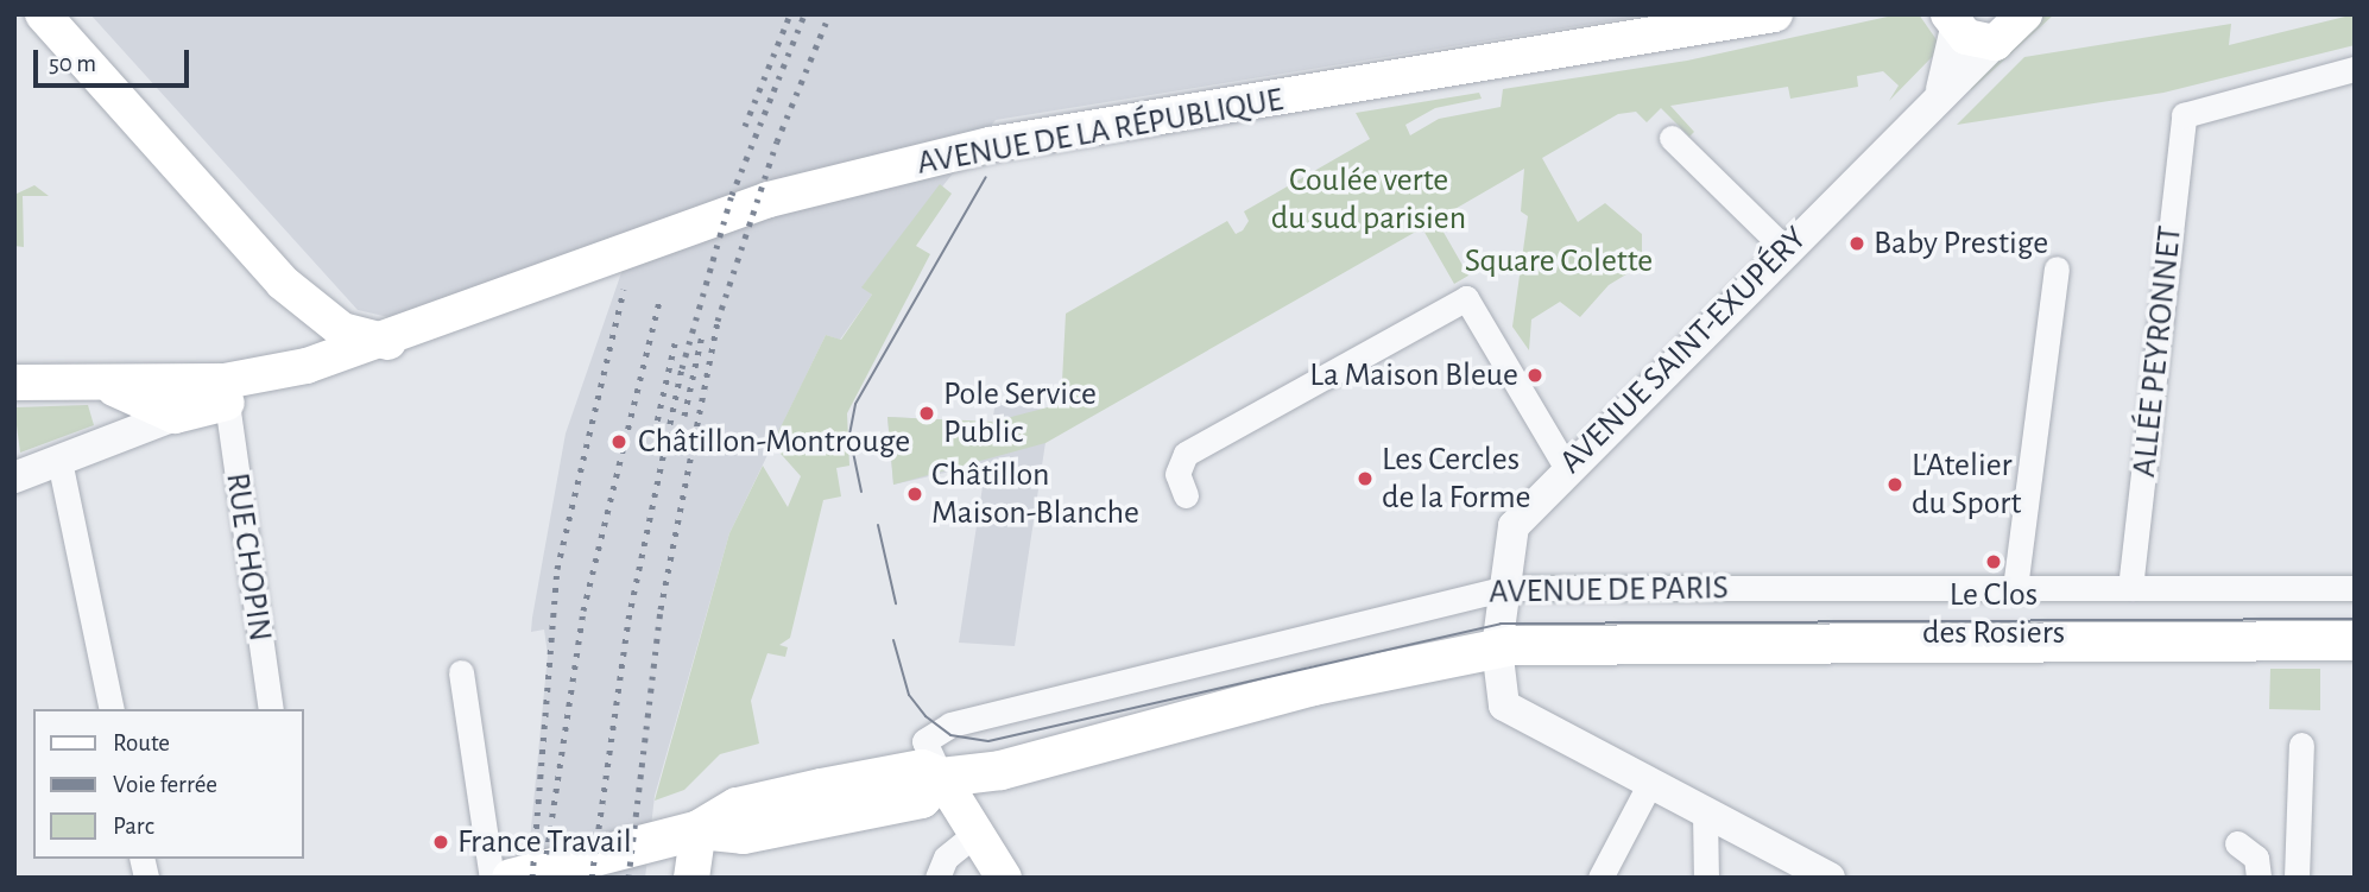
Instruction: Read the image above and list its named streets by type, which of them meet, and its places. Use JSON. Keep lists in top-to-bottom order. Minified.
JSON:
{"streets":{"main road":["AVENUE DE LA RÉPUBLIQUE","AVENUE DE PARIS"],"street":["AVENUE SAINT-EXUPÉRY","ALLÉE PEYRONNET","RUE CHOPIN"]},"crossings":[["AVENUE SAINT-EXUPÉRY","AVENUE DE PARIS"],["ALLÉE PEYRONNET","AVENUE DE PARIS"]],"parks":["Coulée verte du sud parisien","Square Colette"],"places":["Baby Prestige","La Maison Bleue","Pole Service Public","Châtillon-Montrouge","Les Cercles de la Forme","L'Atelier du Sport","Châtillon Maison-Blanche","Le Clos des Rosiers","France Travail"],"legend":["Route","Voie ferrée","Parc"],"scale_bar":"50 m"}
